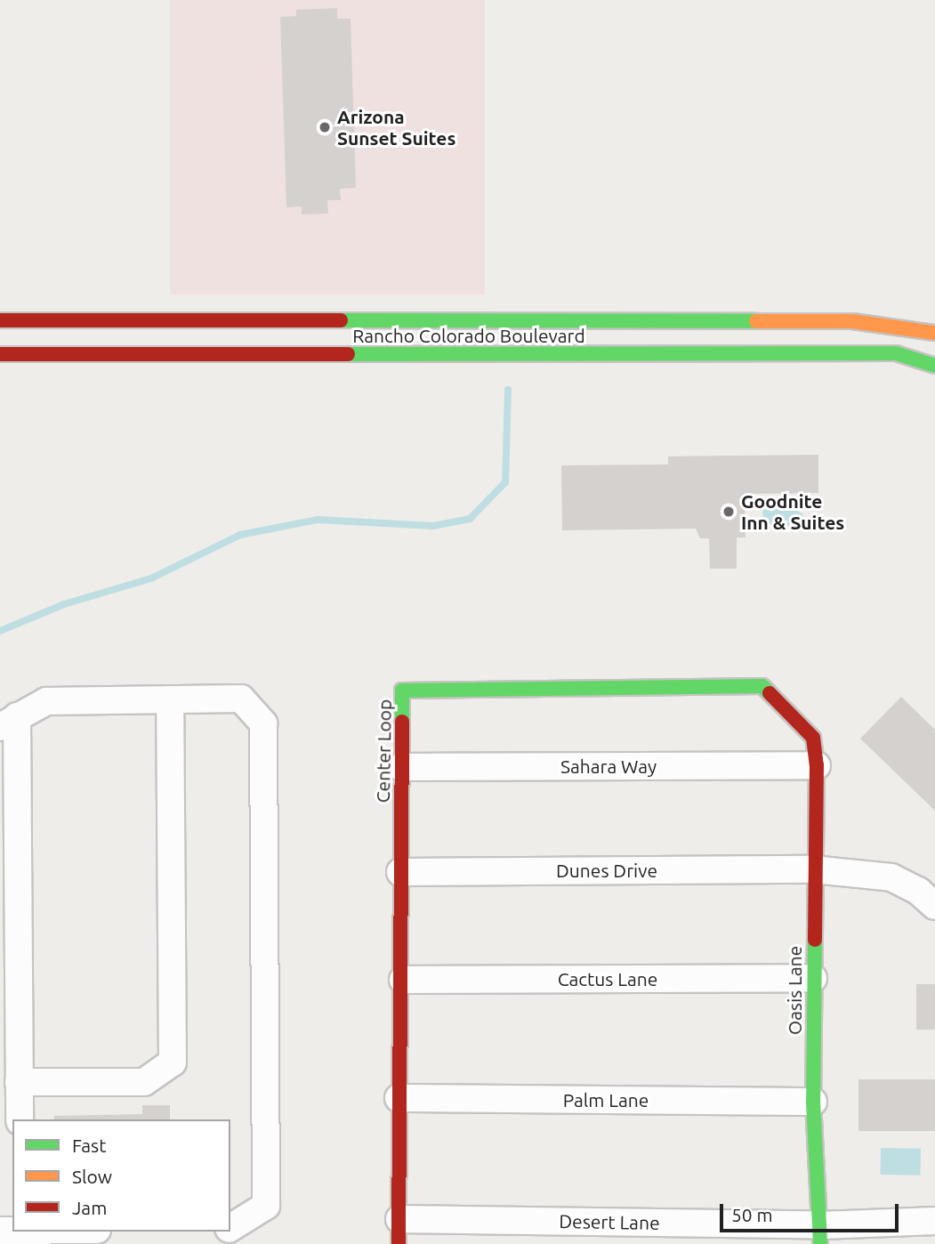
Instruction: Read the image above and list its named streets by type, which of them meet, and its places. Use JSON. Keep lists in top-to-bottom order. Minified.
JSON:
{"streets":{"street":["Rancho Colorado Boulevard","Center Loop","Sahara Way","Dunes Drive","Cactus Lane","Oasis Lane","Palm Lane","Desert Lane"]},"crossings":[["Center Loop","Sahara Way"],["Center Loop","Dunes Drive"],["Center Loop","Cactus Lane"],["Center Loop","Oasis Lane"],["Center Loop","Palm Lane"],["Center Loop","Desert Lane"],["Sahara Way","Oasis Lane"],["Dunes Drive","Oasis Lane"],["Cactus Lane","Oasis Lane"],["Oasis Lane","Palm Lane"],["Oasis Lane","Desert Lane"]],"places":["Arizona Sunset Suites","Goodnite Inn & Suites"],"legend":["Fast","Slow","Jam"],"scale_bar":"50 m"}
